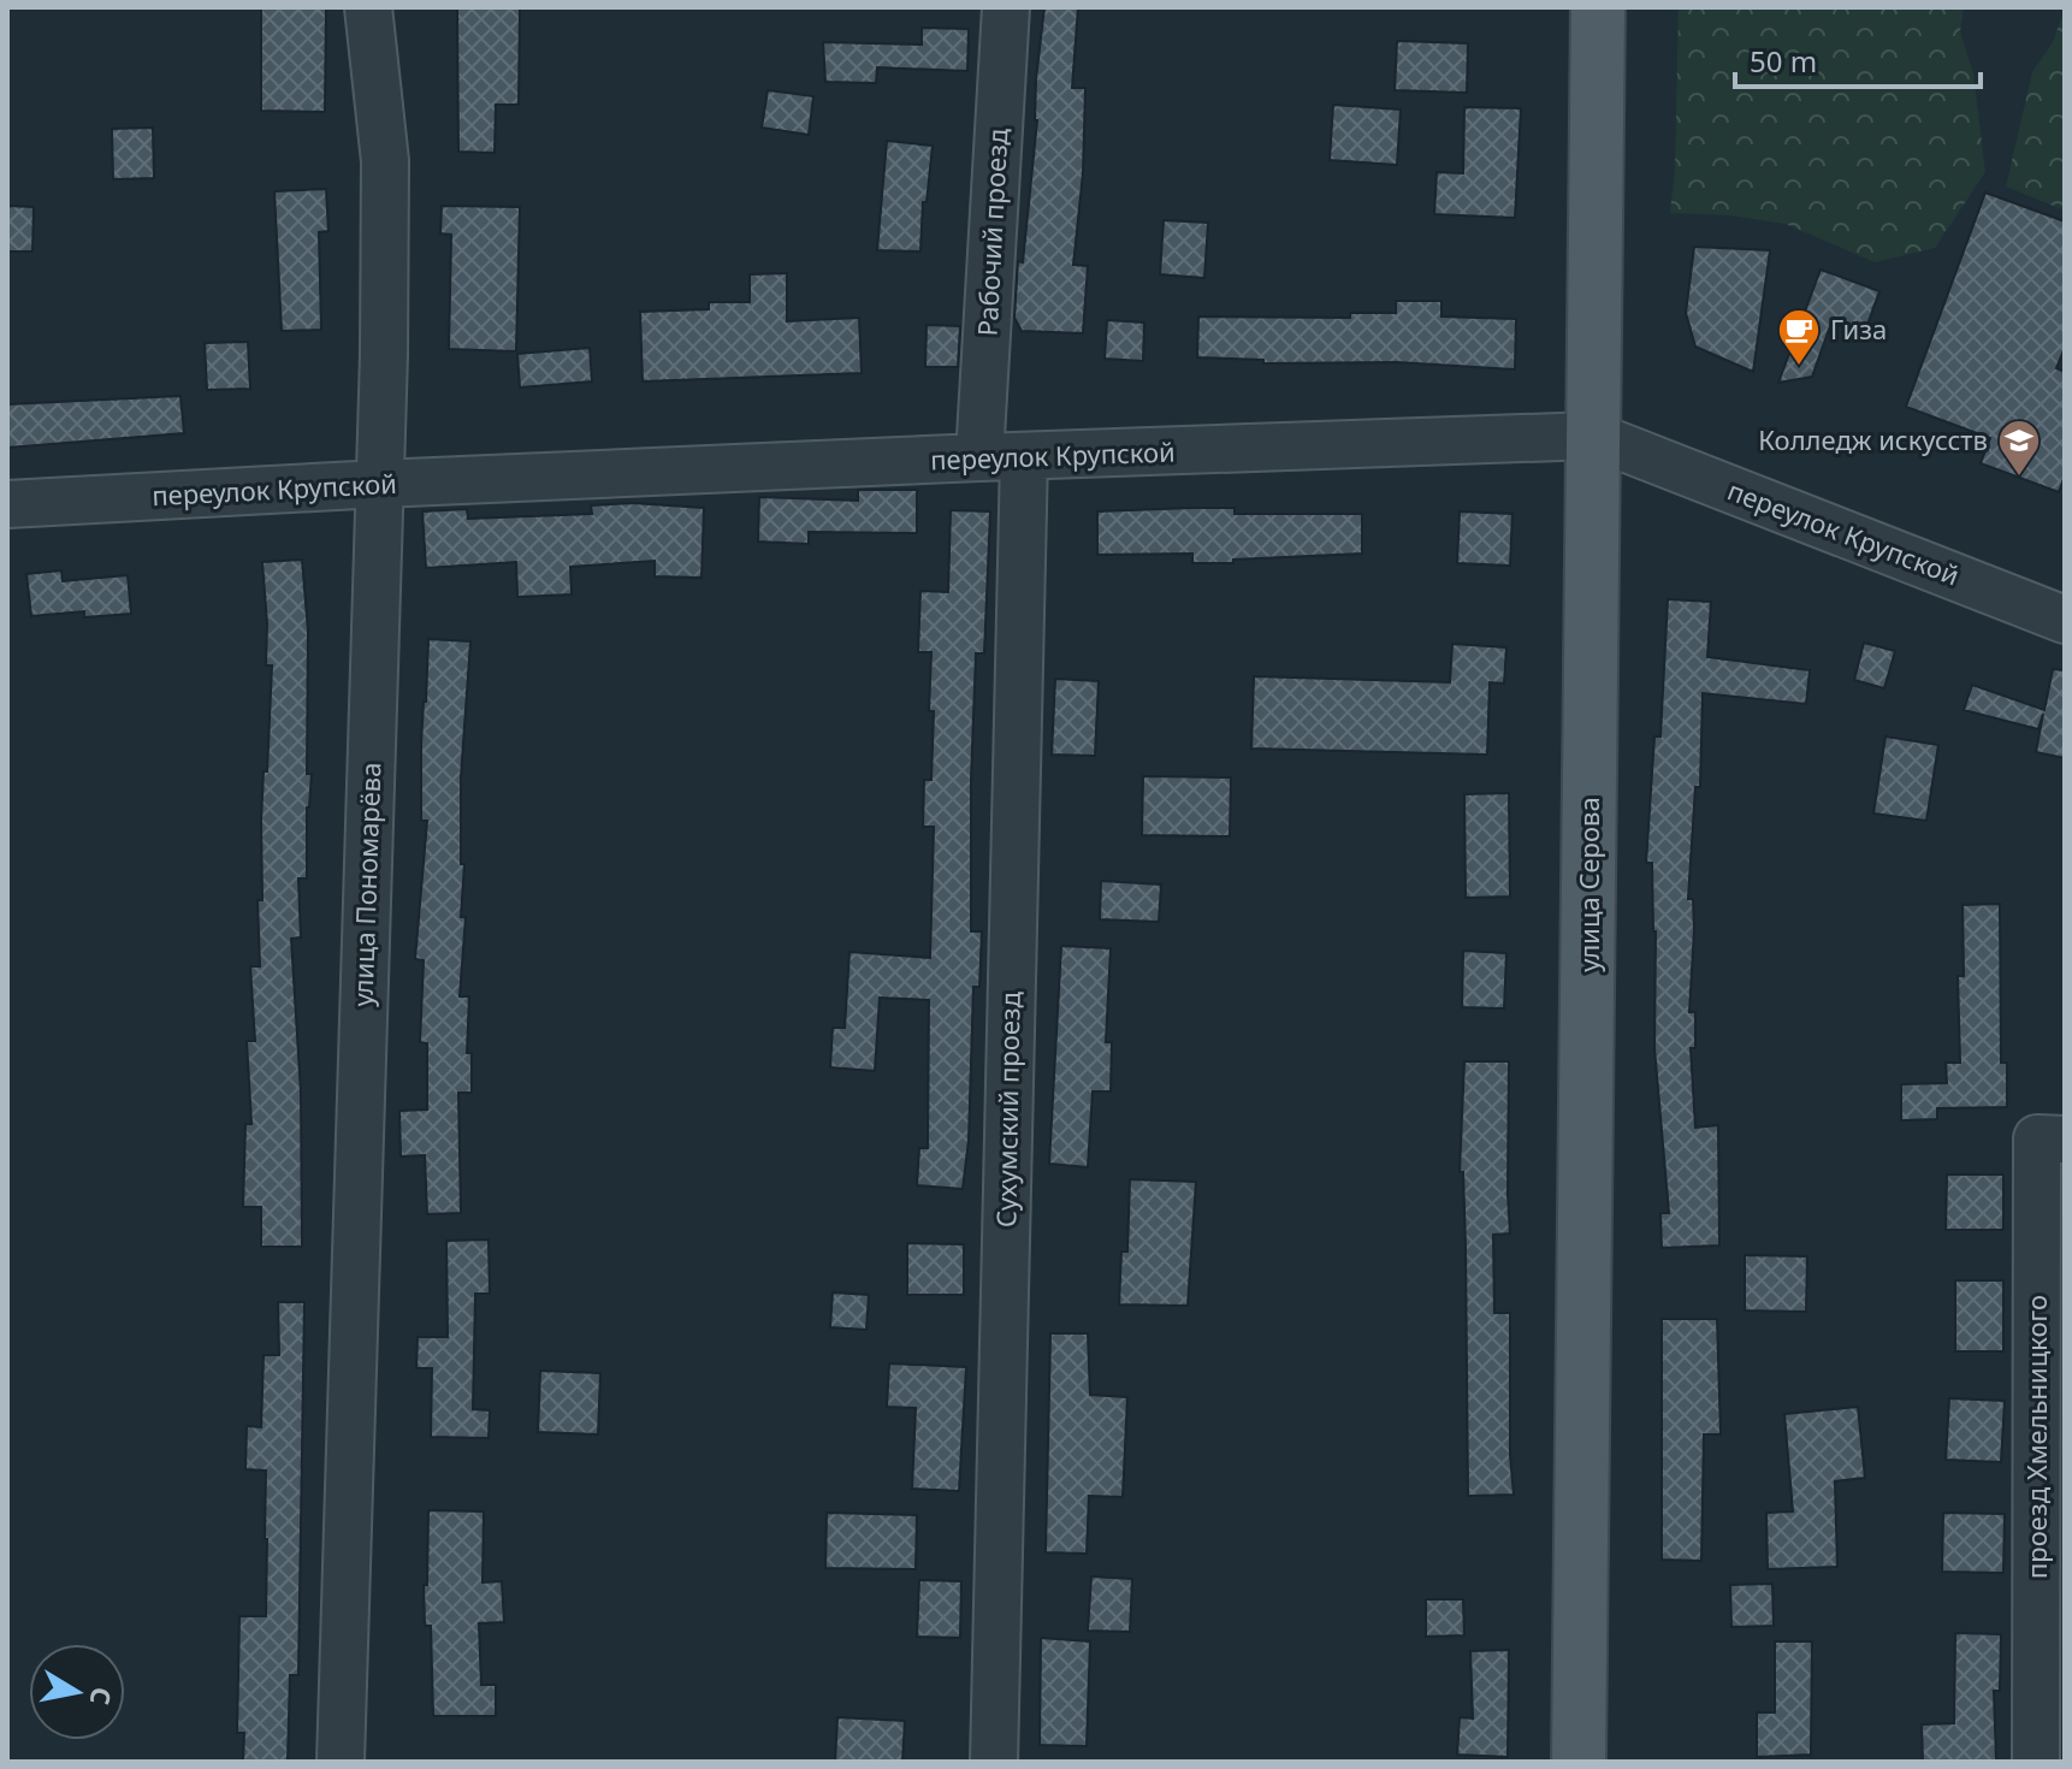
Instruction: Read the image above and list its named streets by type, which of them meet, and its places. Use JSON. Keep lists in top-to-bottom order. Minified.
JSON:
{"streets":{"main road":["улица Серова"],"street":["Рабочий проезд","переулок Крупской","улица Пономарёва","Сухумский проезд","проезд Хмельницкого"]},"crossings":[["Рабочий проезд","переулок Крупской"],["Рабочий проезд","Сухумский проезд"],["переулок Крупской","улица Пономарёва"],["переулок Крупской","улица Серова"],["переулок Крупской","Сухумский проезд"]],"places":{"cafe":["Гиза"],"school or university":["Колледж искусств"]},"scale_bar":"50 m","north":"right"}
